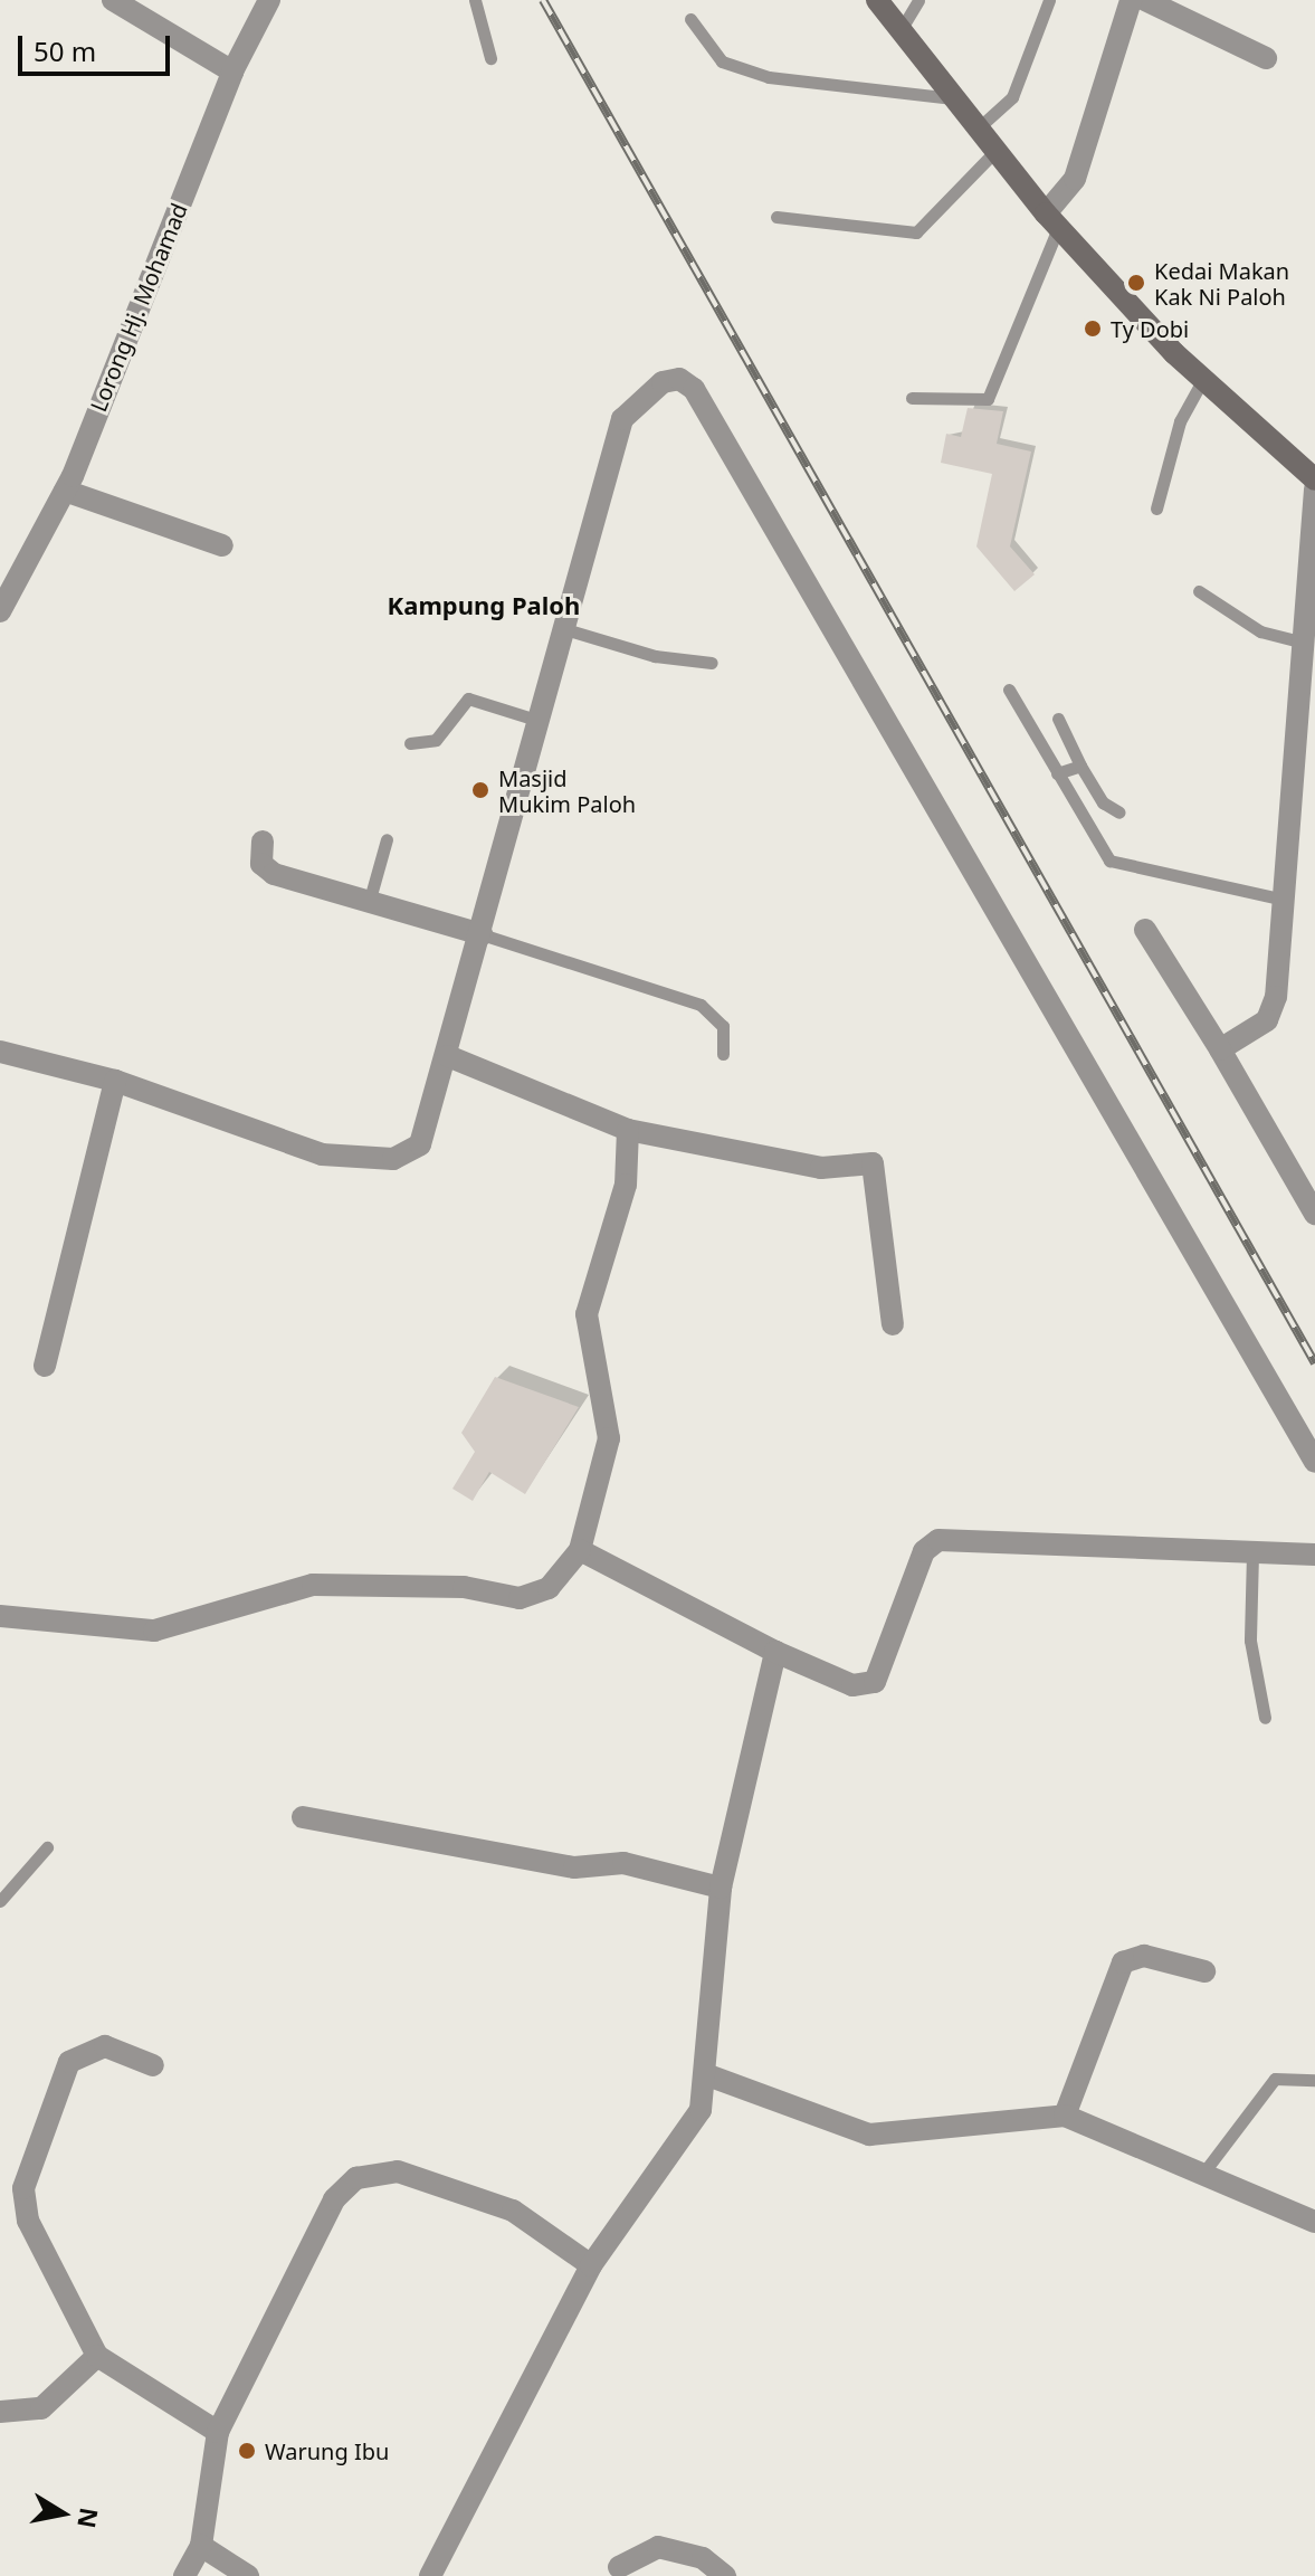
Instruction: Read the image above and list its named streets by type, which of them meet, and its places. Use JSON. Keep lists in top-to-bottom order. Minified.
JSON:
{"streets":{"street":["Lorong Hj. Mohamad"]},"districts":["Kampung Paloh"],"places":["Kedai Makan Kak Ni Paloh","Ty Dobi","Masjid Mukim Paloh","Warung Ibu"],"scale_bar":"50 m","north":"right"}
